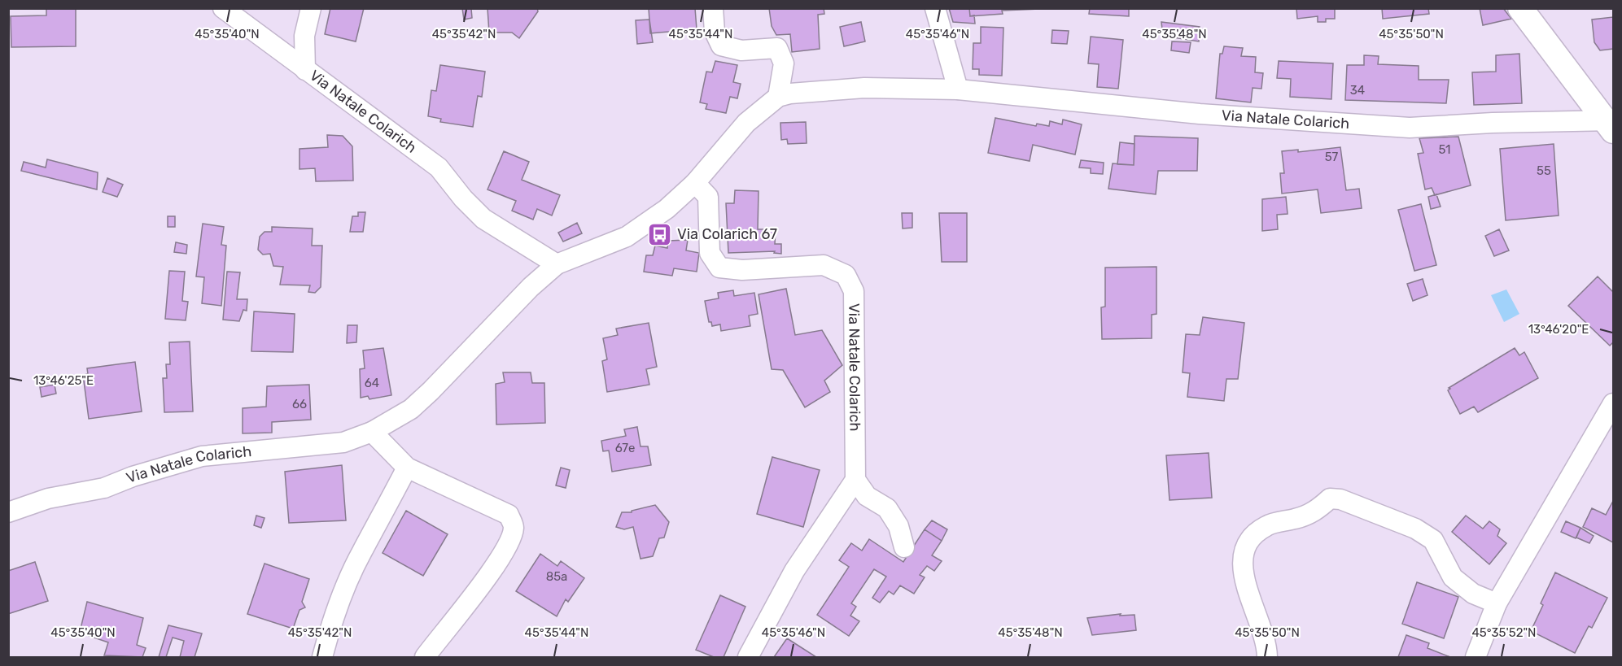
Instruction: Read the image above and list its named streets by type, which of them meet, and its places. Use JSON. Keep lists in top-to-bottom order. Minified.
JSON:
{"streets":{"street":["Via Natale Colarich"]},"places":{"bus stop":["Via Colarich 67"]},"house_numbers":["34","51","57","55","64","66","67e","85a"],"coordinates":["45°35'40\"N","45°35'42\"N","45°35'44\"N","45°35'46\"N","45°35'48\"N","45°35'50\"N","13°46'20\"E","13°46'25\"E","45°35'52\"N"]}
